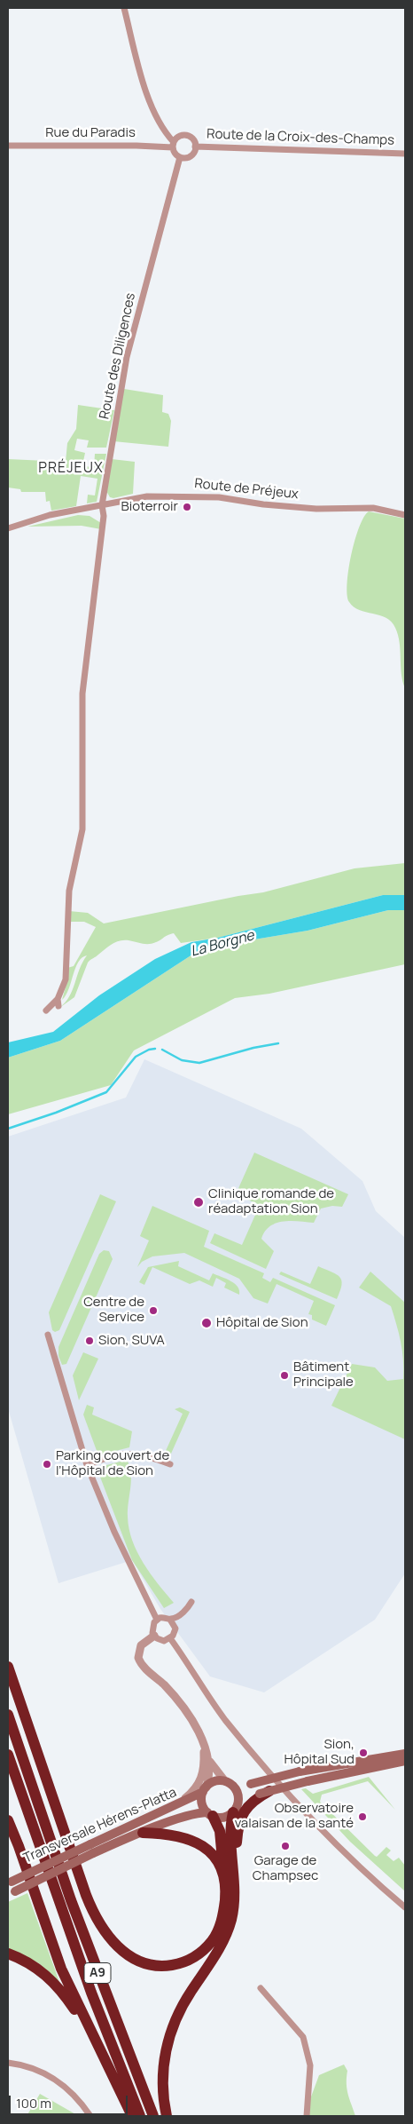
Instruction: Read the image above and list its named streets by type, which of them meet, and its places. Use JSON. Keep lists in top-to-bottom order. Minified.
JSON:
{"streets":{"highway":["A9"],"main road":["Transversale Hérens-Platta"],"street":["Rue du Paradis","Route de la Croix-des-Champs","Route des Diligences","Route de Préjeux"]},"crossings":[["Rue du Paradis","Route de la Croix-des-Champs"],["Rue du Paradis","Route des Diligences"],["Route de la Croix-des-Champs","Route des Diligences"],["Route des Diligences","Route de Préjeux"]],"districts":["PRÉJEUX"],"water":["La Borgne"],"places":["Bioterroir","Clinique romande de réadaptation Sion","Centre de Service","Hôpital de Sion","Sion, SUVA","Bâtiment Principale","Parking couvert de l’Hôpital de Sion","Sion, Hôpital Sud","Observatoire valaisan de la santé","Garage de Champsec"],"scale_bar":"100 m"}
